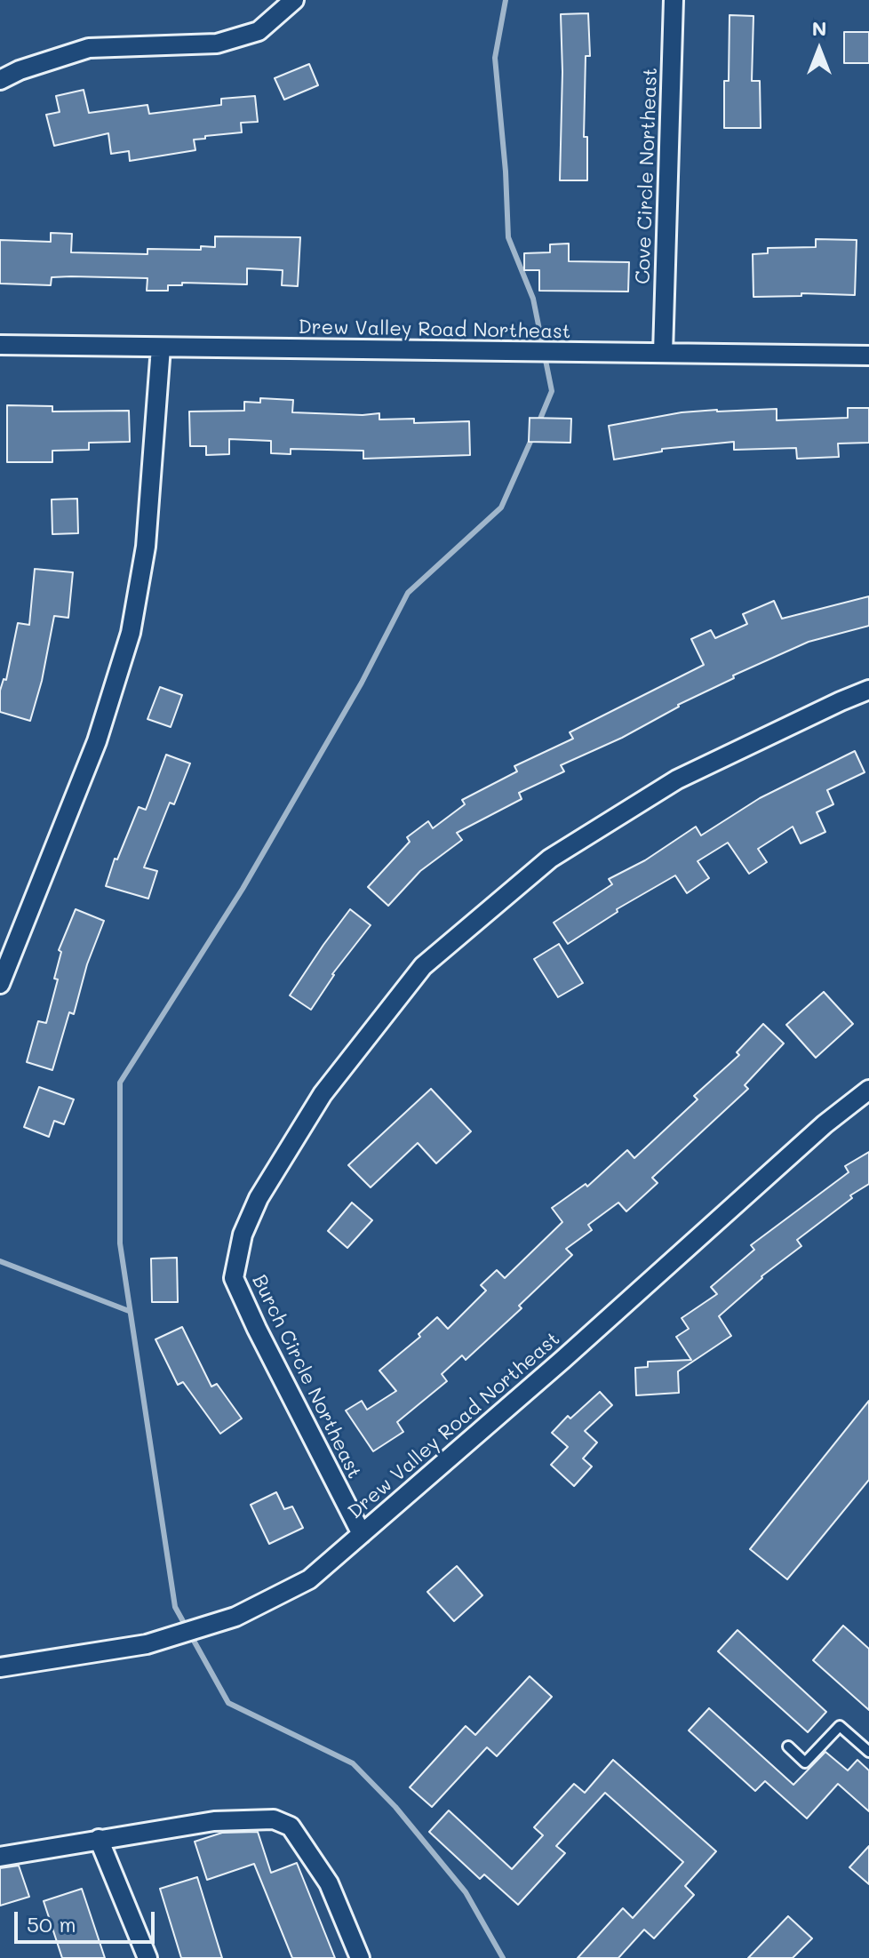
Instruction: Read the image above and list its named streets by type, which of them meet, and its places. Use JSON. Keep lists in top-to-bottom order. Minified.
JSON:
{"streets":{"street":["Cove Circle Northeast","Drew Valley Road Northeast","Burch Circle Northeast"]},"crossings":[["Cove Circle Northeast","Drew Valley Road Northeast"],["Drew Valley Road Northeast","Burch Circle Northeast"]],"scale_bar":"50 m","north":"top"}
